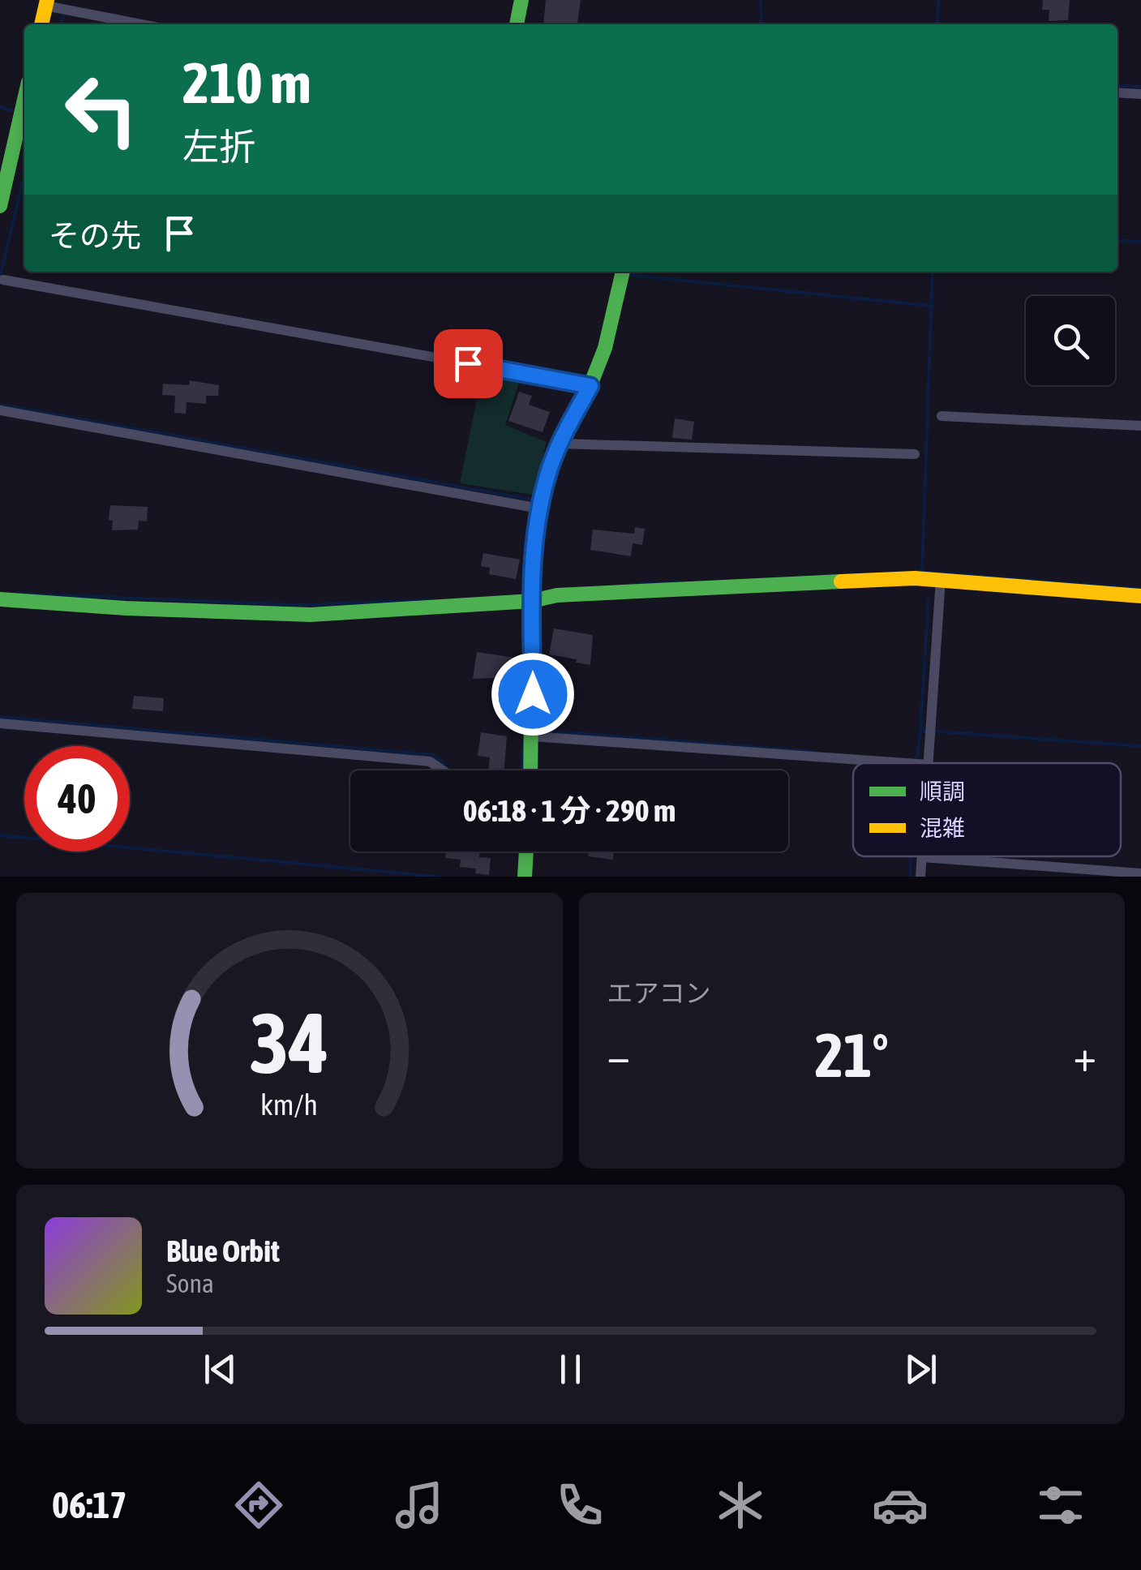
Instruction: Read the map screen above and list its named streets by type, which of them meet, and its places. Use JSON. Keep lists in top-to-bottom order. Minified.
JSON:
{"legend":["順調","混雑"],"page":{"turn":["210 m","左折"],"then":"その先","limit":"40","trip":"06:18 · 1 分 · 290 m","tile":"エアコン","heat":["−","21°","+"],"song":["Blue Orbit","Sona"],"tabs":"06:17","gauge":["34","km/h"]}}
